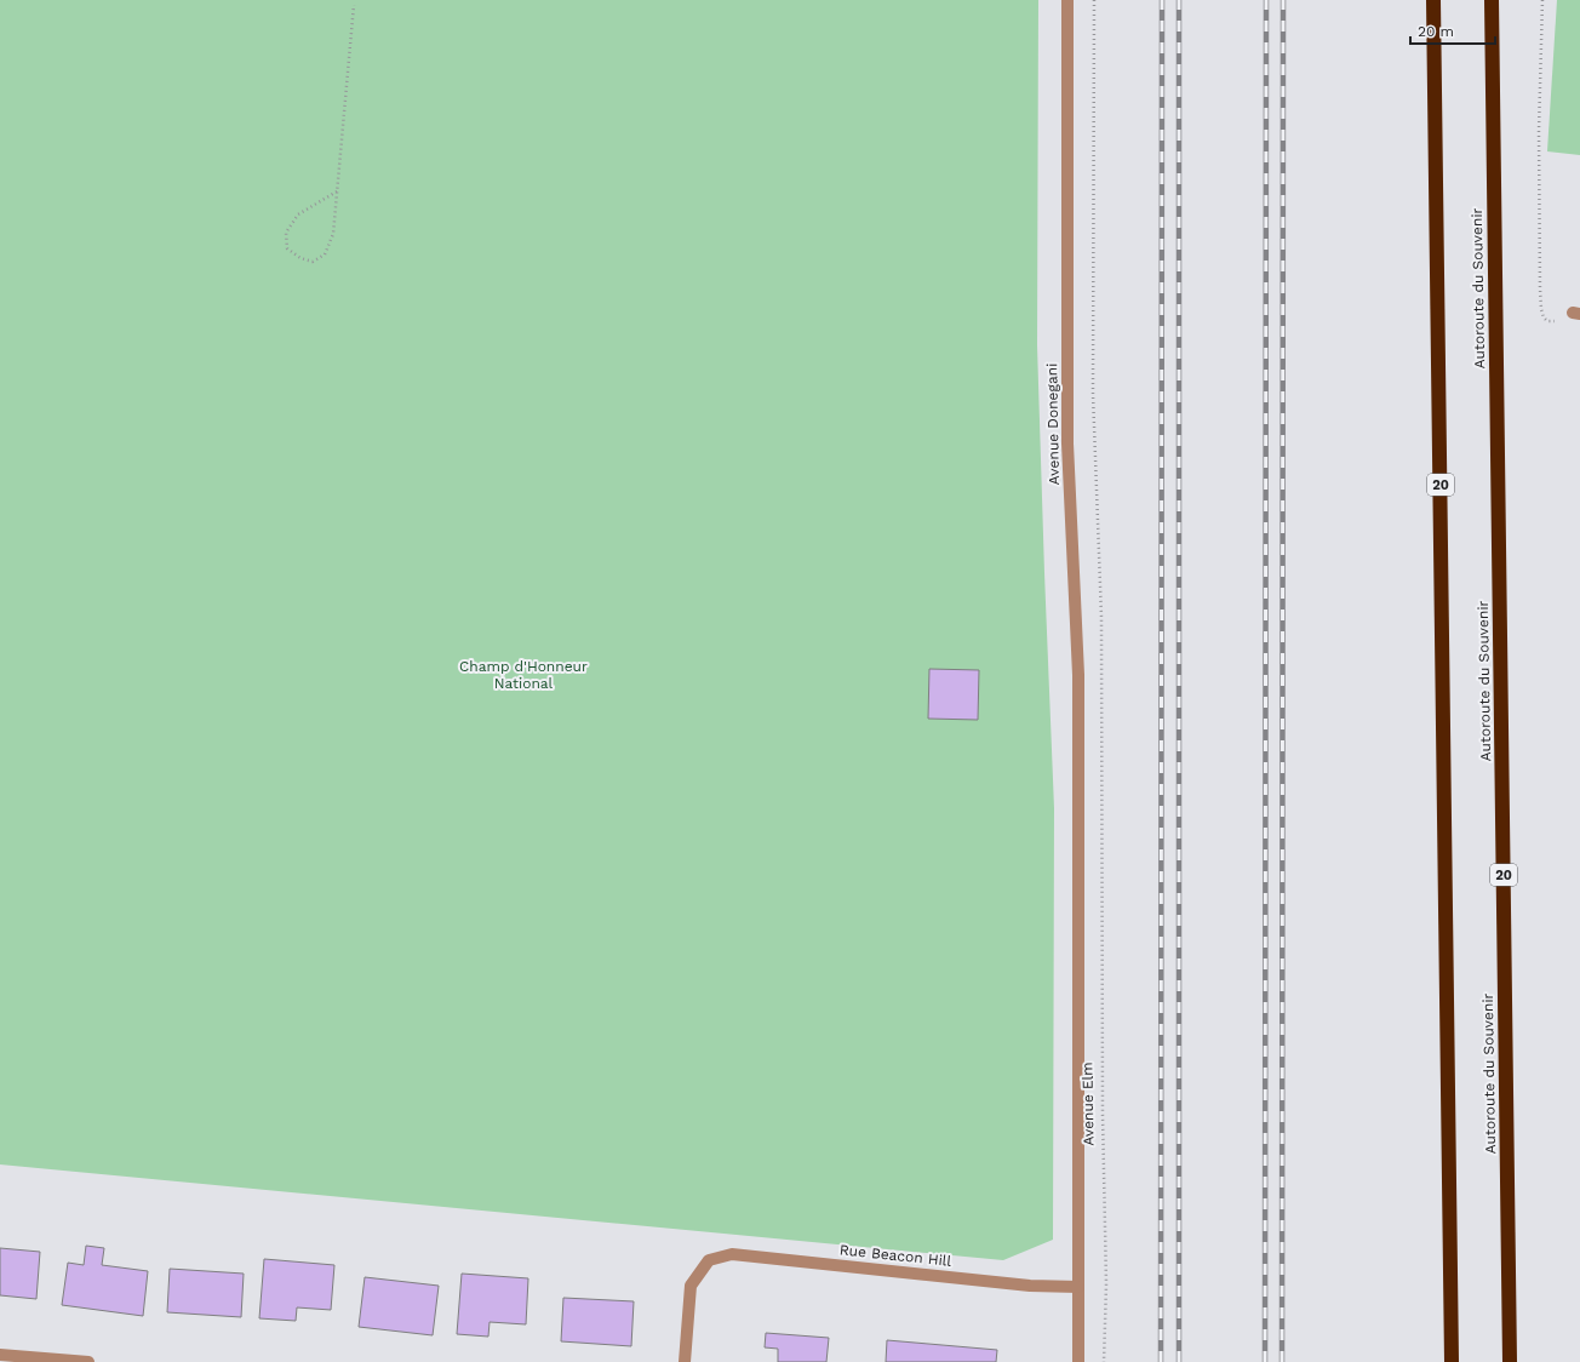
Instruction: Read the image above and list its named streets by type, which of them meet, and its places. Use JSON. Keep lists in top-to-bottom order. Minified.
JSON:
{"streets":{"highway":["Autoroute du Souvenir","20"],"street":["Avenue Donegani","Avenue Elm","Rue Beacon Hill"]},"crossings":[["Avenue Donegani","Avenue Elm"],["Avenue Elm","Rue Beacon Hill"]],"parks":["Champ d'Honneur National"],"scale_bar":"20 m"}
